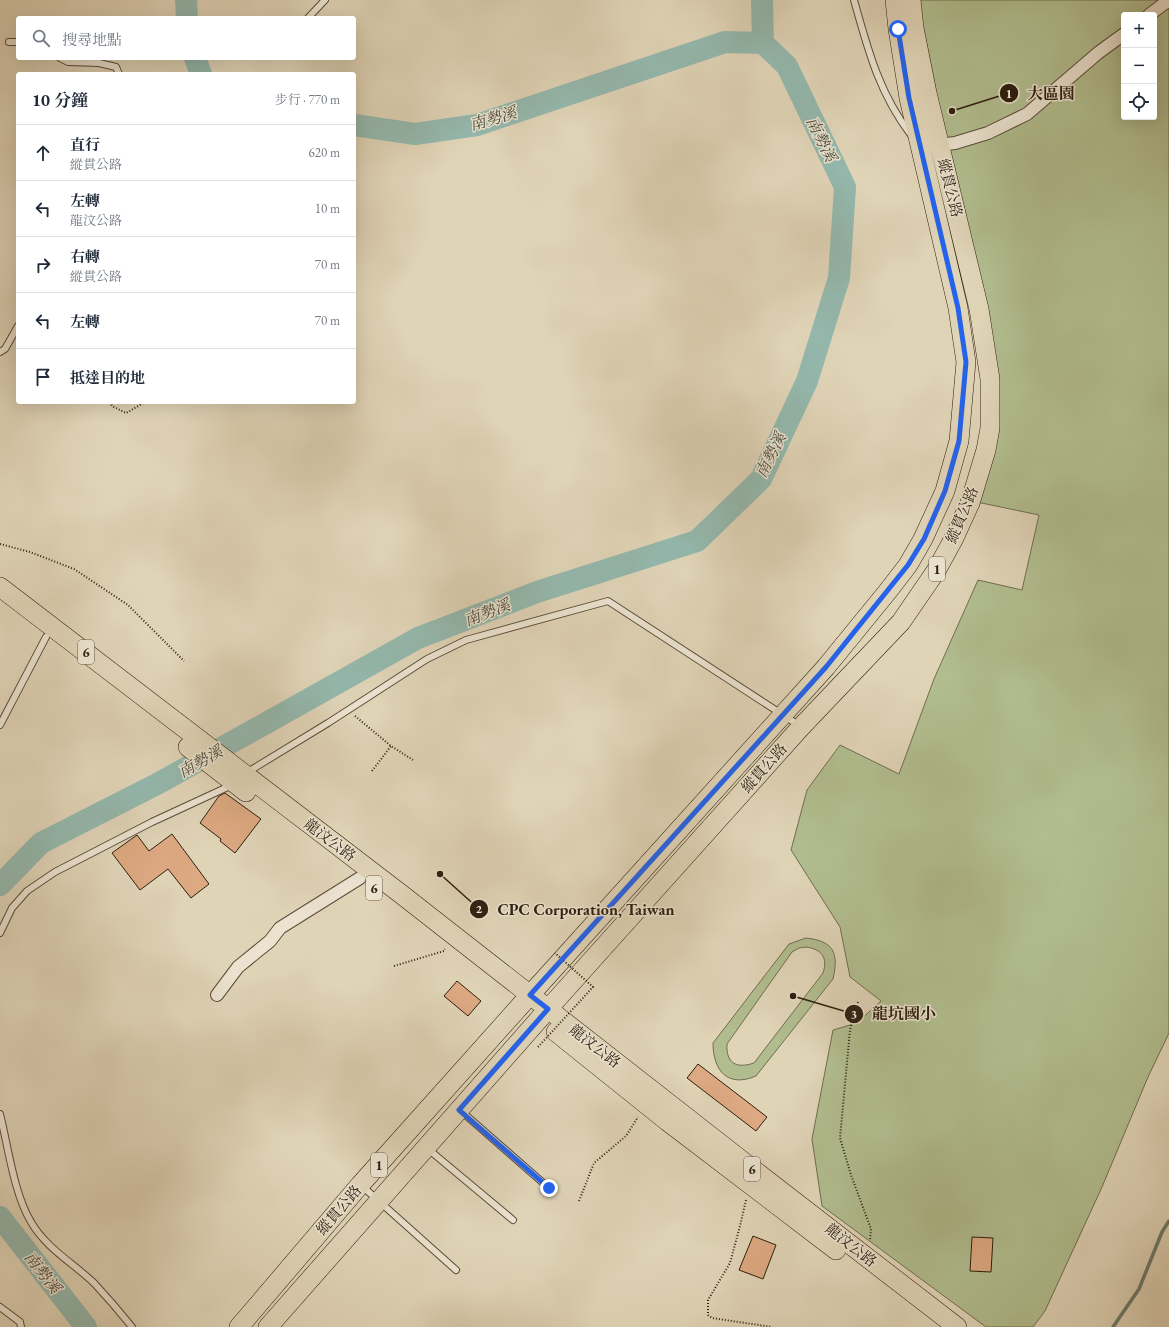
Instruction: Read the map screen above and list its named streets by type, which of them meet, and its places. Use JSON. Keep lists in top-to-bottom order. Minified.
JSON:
{"streets":{"main road":["縱貫公路","1","6","龍汶公路"]},"crossings":[["縱貫公路","龍汶公路"],["6","龍汶公路"]],"water":["南勢溪"],"places":["大區園","CPC Corporation, Taiwan","龍坑國小"],"page":{"map_buttons":["+","−"],"search":"搜尋地點","heading":["10 分鐘","步行 · 770 m"],"list":[["直行","縱貫公路","620 m"],["左轉","龍汶公路","10 m"],["右轉","縱貫公路","70 m"],["左轉","70 m"],"抵達目的地"]}}
